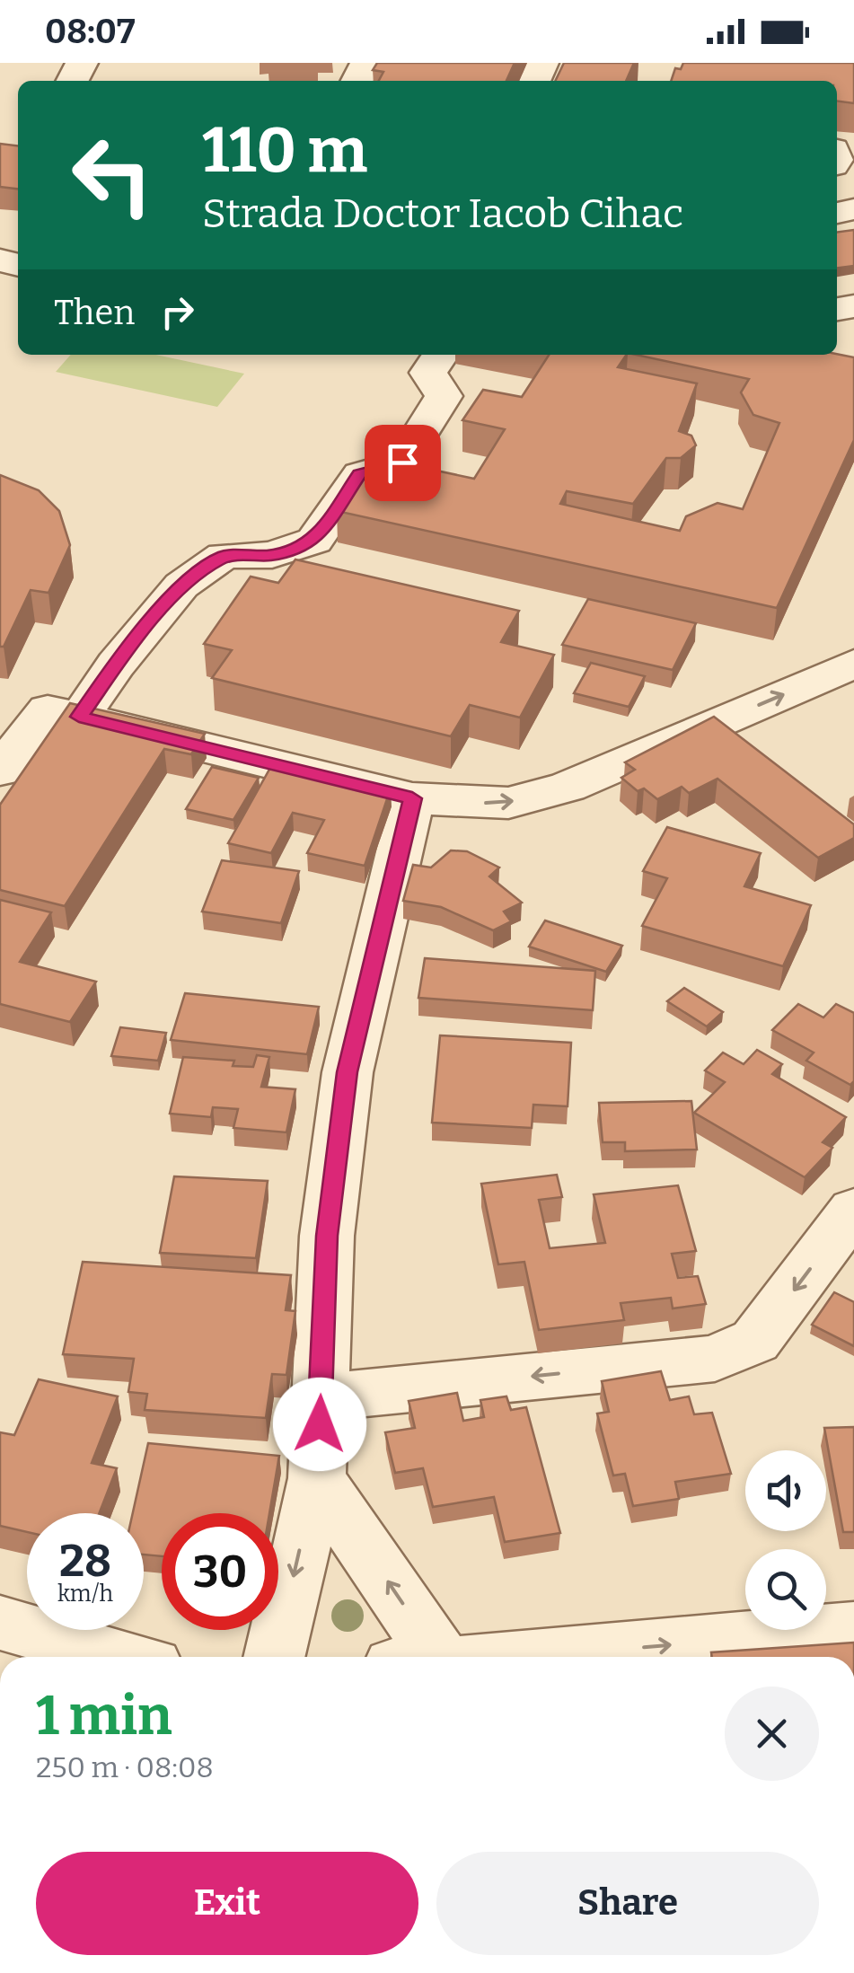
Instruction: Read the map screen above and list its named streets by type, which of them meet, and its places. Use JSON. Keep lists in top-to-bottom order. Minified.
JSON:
{"page":{"status":"08:07","turn":["110 m","Strada Doctor Iacob Cihac"],"then":"Then","speed":"28 km/h","limit":"30","heading":["1 min","250 m · 08:08"],"buttons":["Exit","Share"]}}
